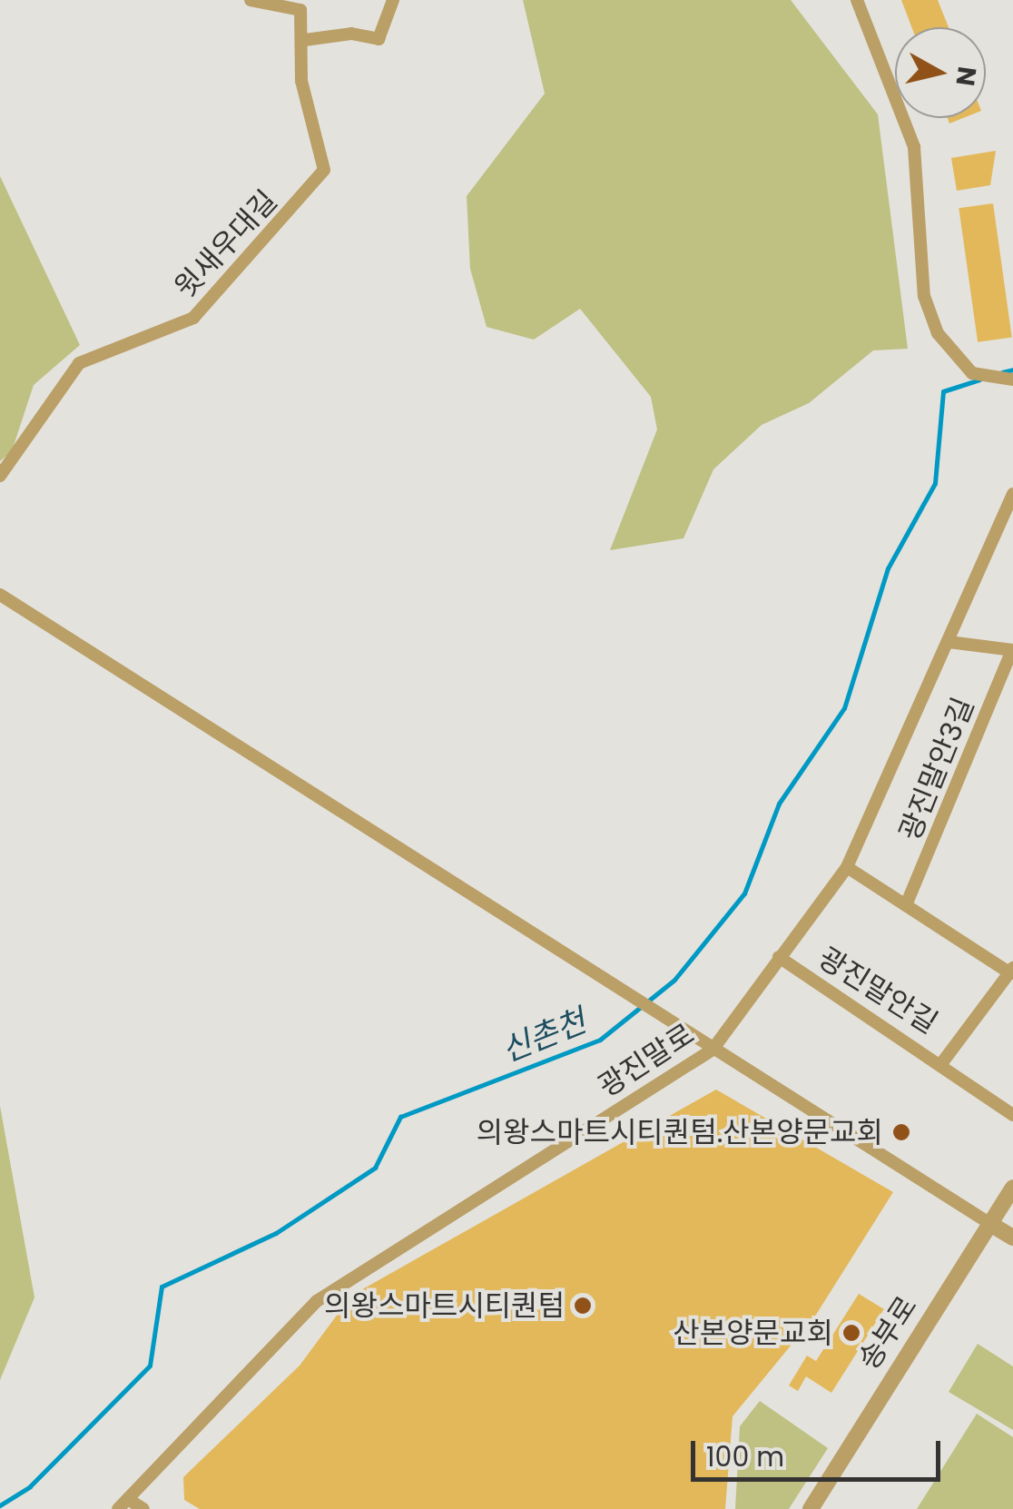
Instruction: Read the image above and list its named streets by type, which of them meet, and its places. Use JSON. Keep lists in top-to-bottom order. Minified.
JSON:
{"streets":{"street":["윗새우대길","광진말안3길","광진말안길","광진말로","송부로"]},"crossings":[["광진말안길","광진말로"]],"water":["신촌천"],"places":["의왕스마트시티퀀텀.산본양문교회","의왕스마트시티퀀텀","산본양문교회"],"scale_bar":"100 m","north":"right"}
